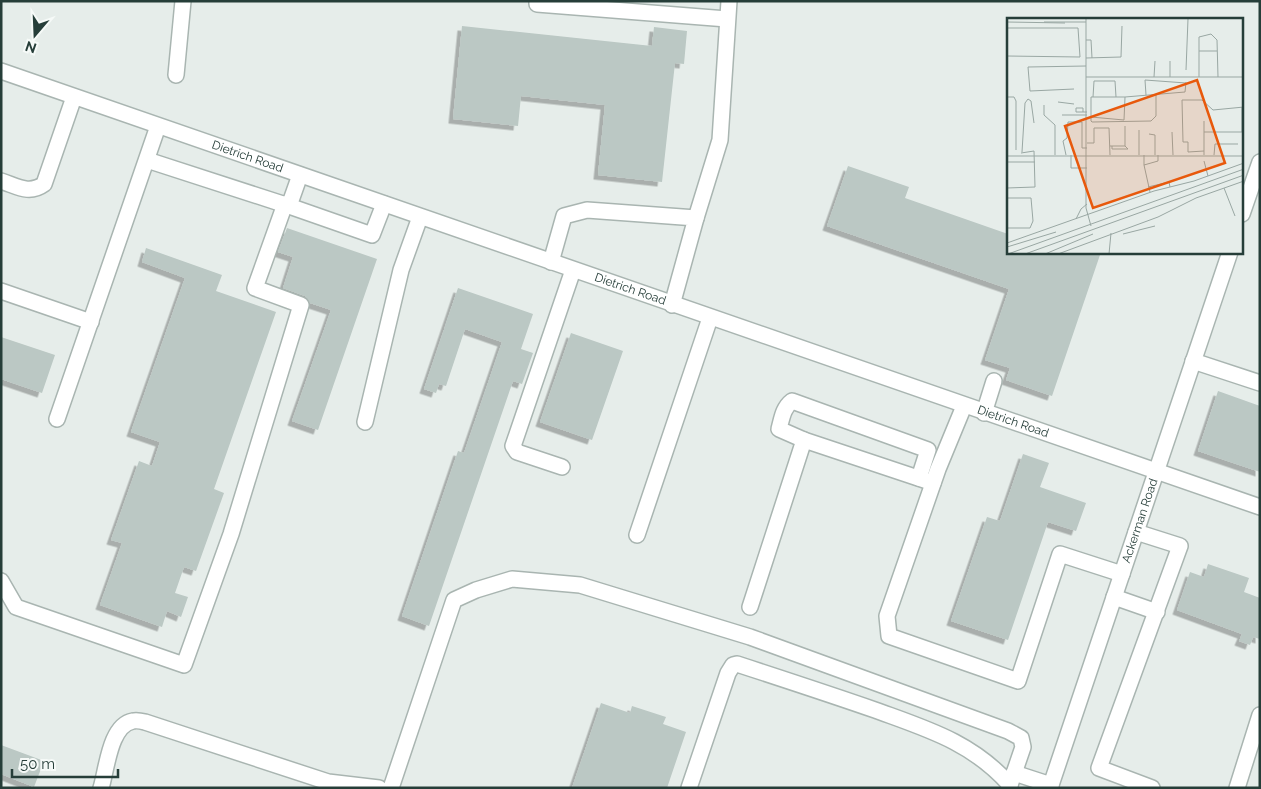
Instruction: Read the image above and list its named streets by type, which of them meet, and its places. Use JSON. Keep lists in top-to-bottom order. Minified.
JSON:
{"streets":{"street":["Dietrich Road","Ackerman Road"]},"crossings":[["Dietrich Road","Ackerman Road"]],"scale_bar":"50 m","north":"bottom"}
